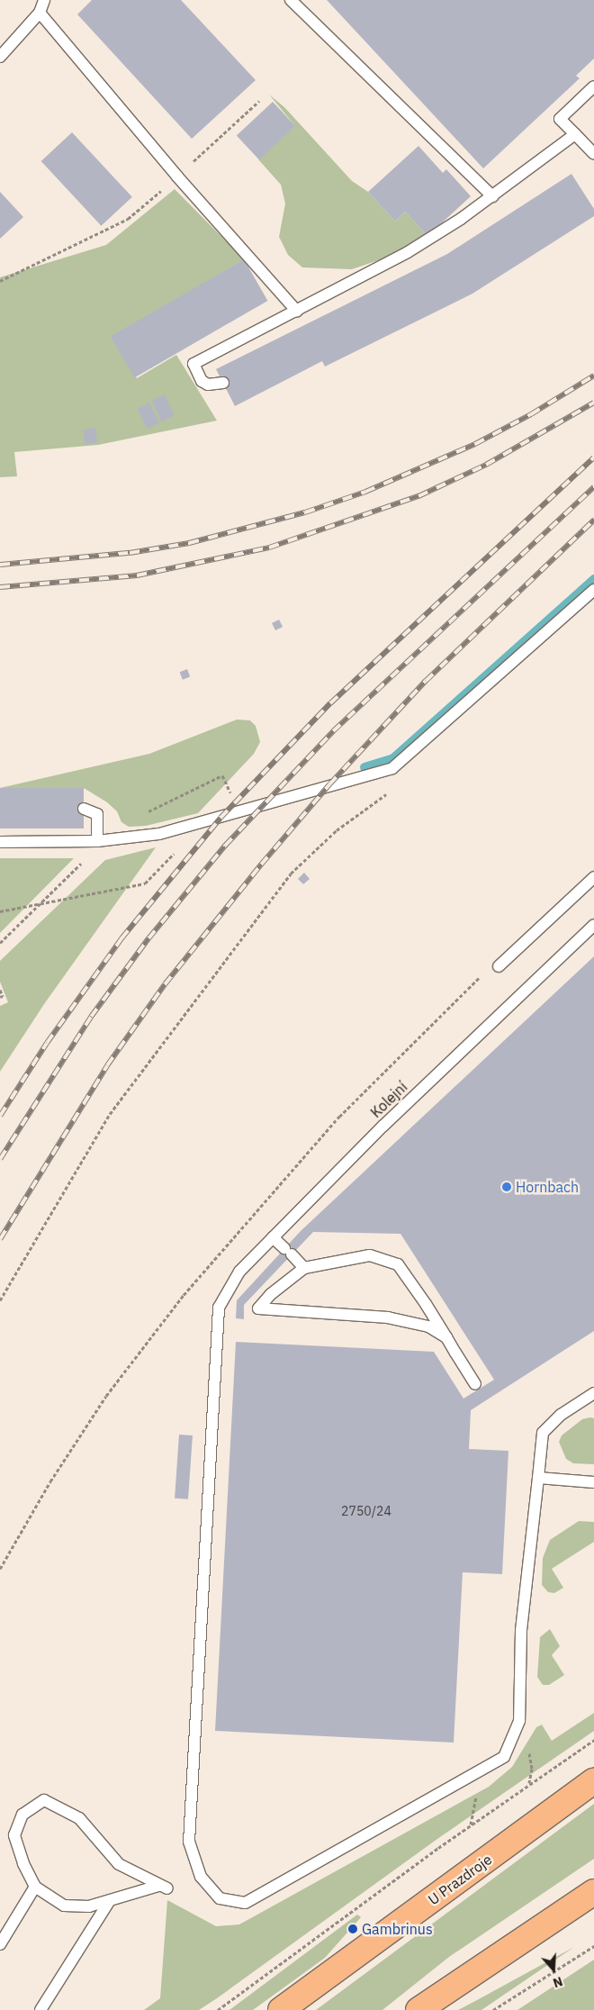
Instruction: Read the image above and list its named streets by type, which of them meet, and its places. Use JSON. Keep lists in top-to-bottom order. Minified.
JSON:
{"streets":{"main road":["U Prazdroje"],"lane":["Kolejní"]},"places":["Hornbach","Gambrinus"],"house_numbers":["2750/24"],"north":"bottom"}
